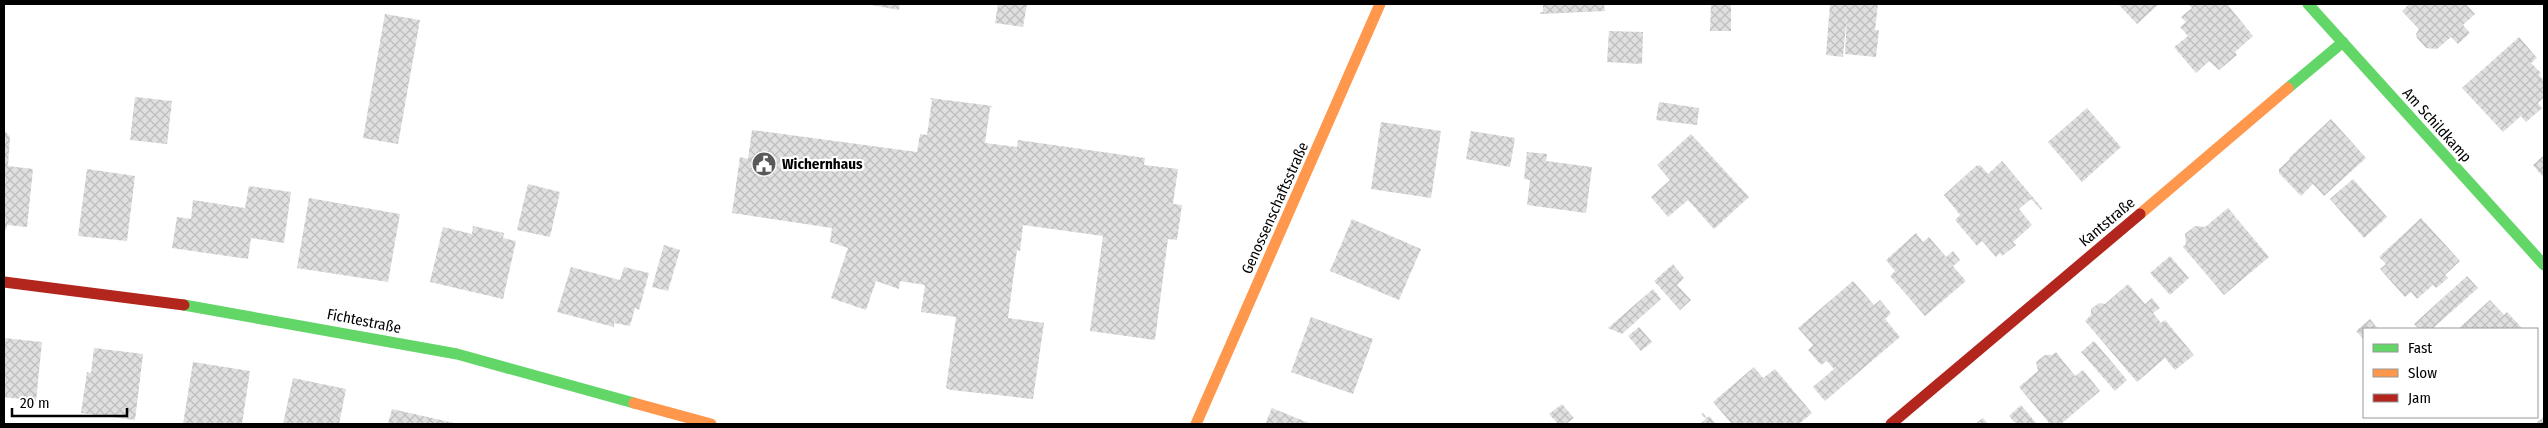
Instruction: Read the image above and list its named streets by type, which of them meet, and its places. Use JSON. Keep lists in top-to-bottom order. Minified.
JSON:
{"streets":{"street":["Am Schildkamp","Genossenschaftsstraße","Kantstraße","Fichtestraße"]},"crossings":[["Am Schildkamp","Kantstraße"]],"places":{"public building":["Wichernhaus"]},"legend":["Fast","Slow","Jam"],"scale_bar":"20 m"}
